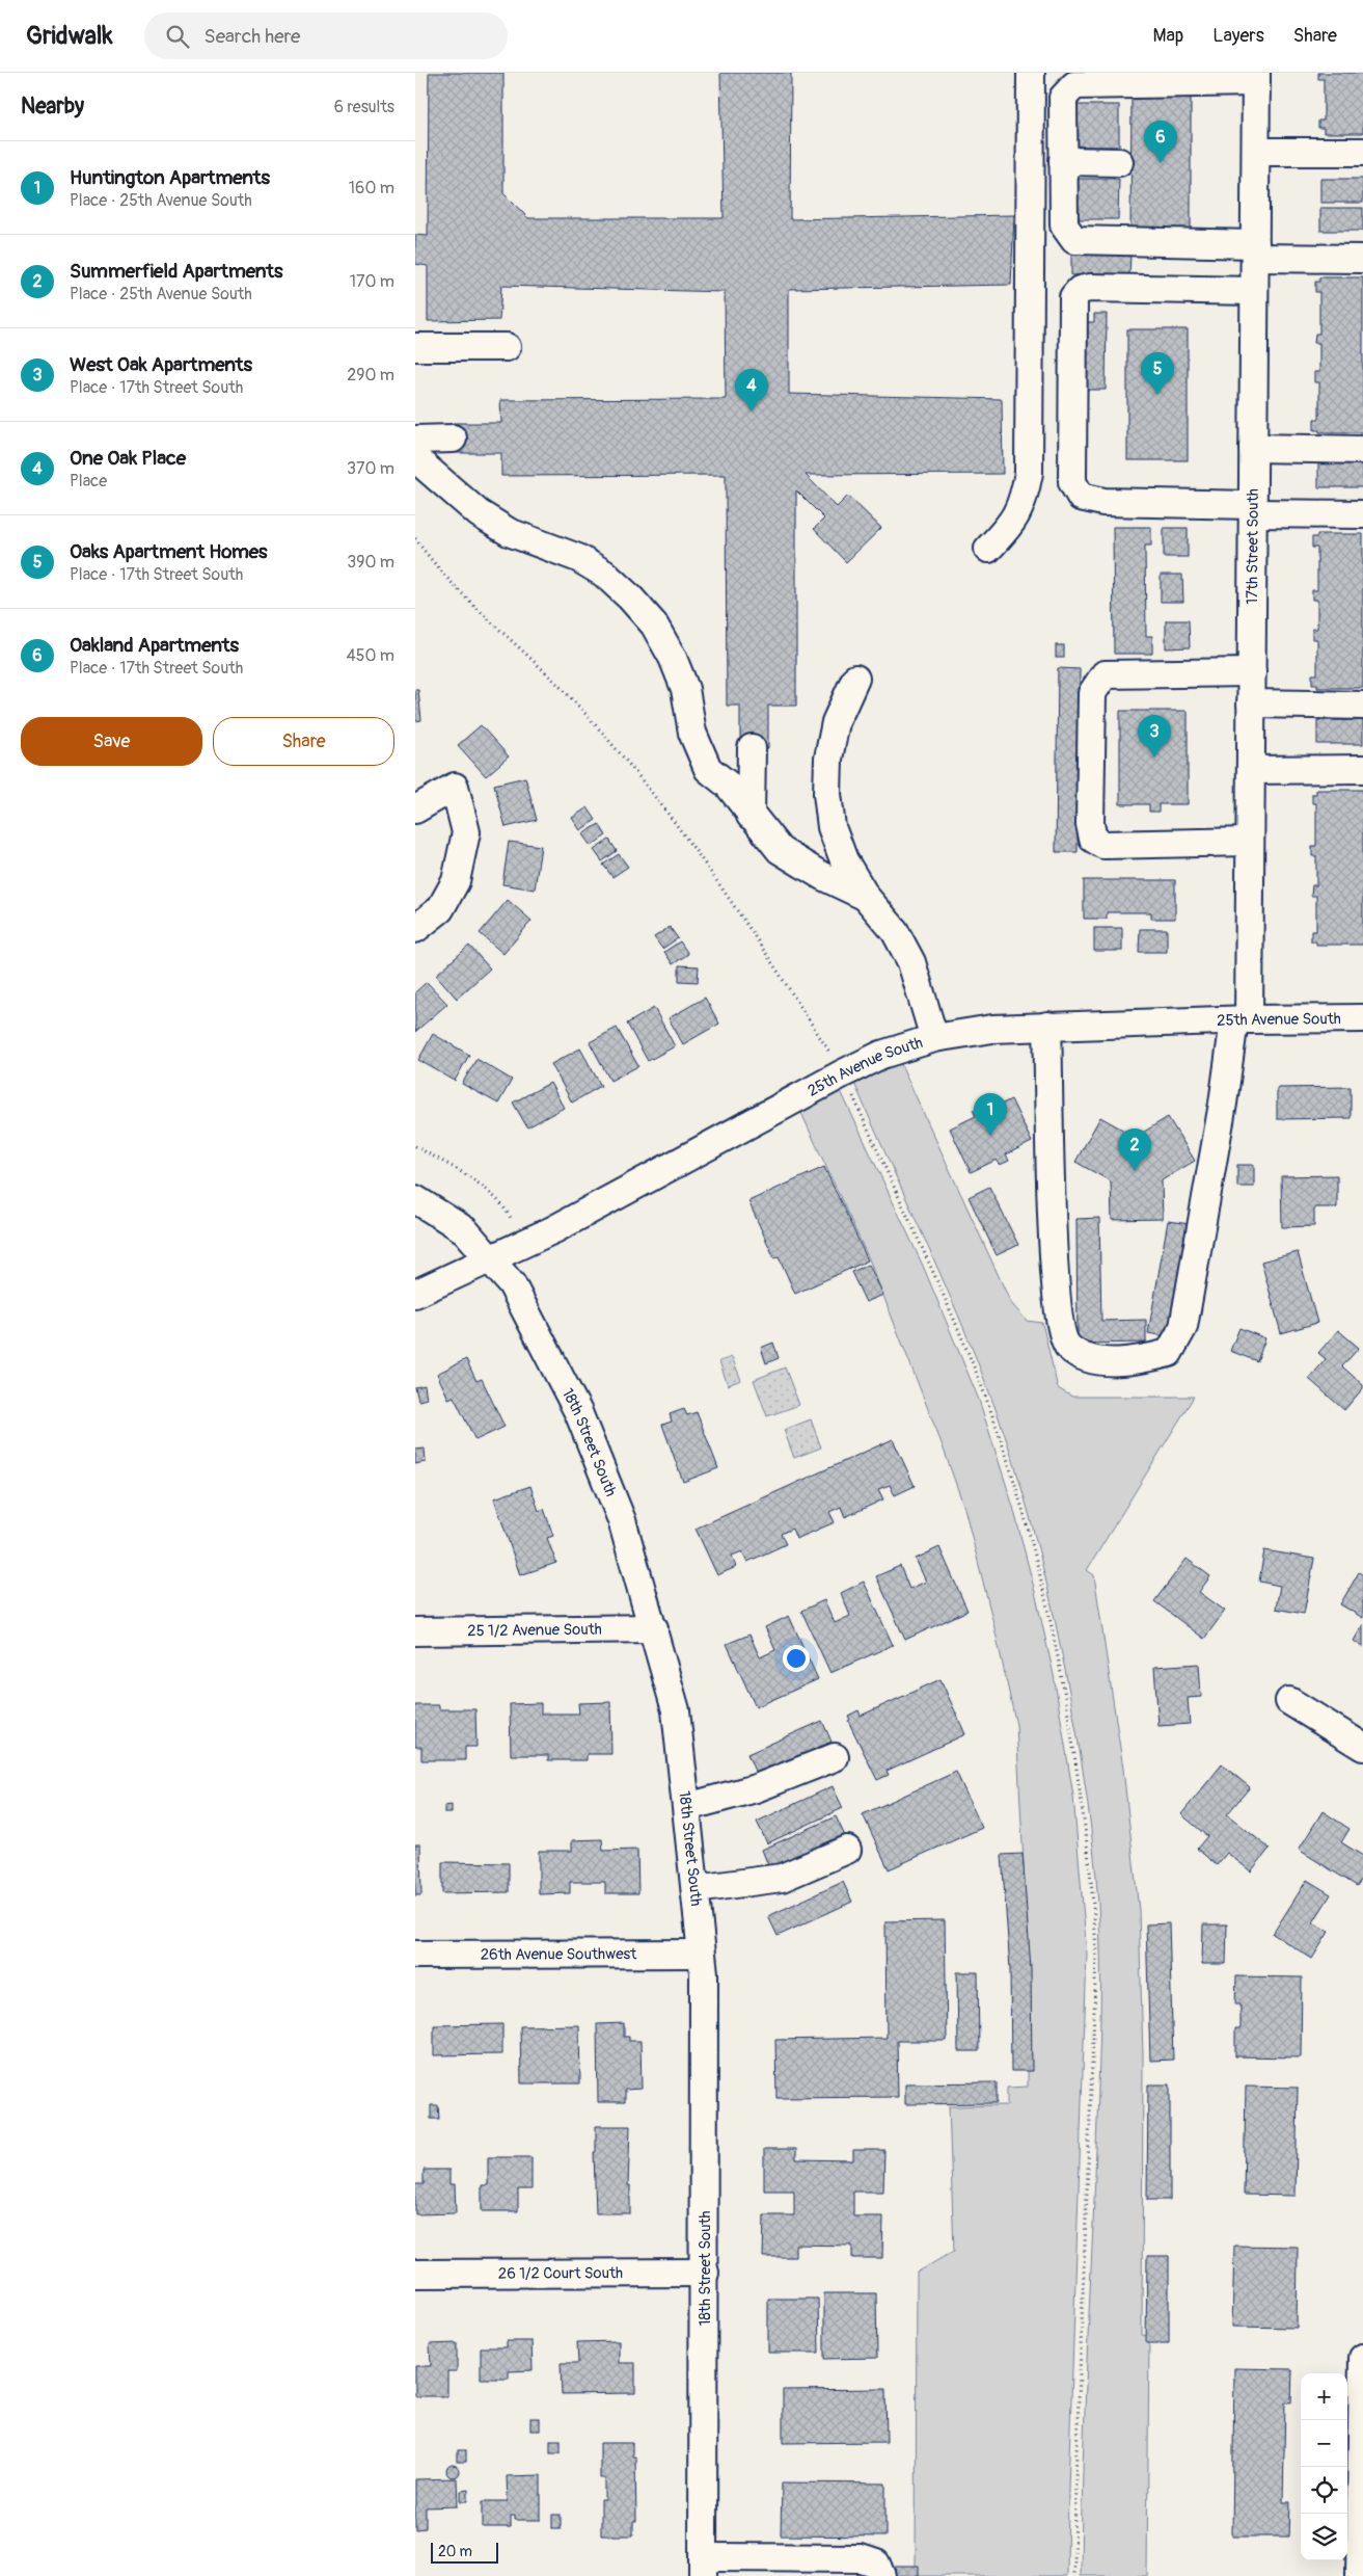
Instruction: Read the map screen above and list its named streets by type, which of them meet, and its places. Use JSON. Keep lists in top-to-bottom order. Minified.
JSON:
{"streets":{"street":["17th Street South","25th Avenue South","18th Street South","25 1/2 Avenue South","26th Avenue Southwest","26 1/2 Court South"]},"crossings":[["17th Street South","25th Avenue South"],["25th Avenue South","18th Street South"],["18th Street South","25 1/2 Avenue South"],["18th Street South","26th Avenue Southwest"],["18th Street South","26 1/2 Court South"]],"scale_bar":"20 m","page":{"header":"Gridwalk","search":"Search here","nav":["Map","Layers","Share"],"heading":["Nearby","6 results"],"pins":["6","5","4","3","1","2"],"list":[{"mark":"1","name":"Huntington Apartments","note":"Place · 25th Avenue South","value":"160 m"},{"mark":"2","name":"Summerfield Apartments","note":"Place · 25th Avenue South","value":"170 m"},{"mark":"3","name":"West Oak Apartments","note":"Place · 17th Street South","value":"290 m"},{"mark":"4","name":"One Oak Place","note":"Place","value":"370 m"},{"mark":"5","name":"Oaks Apartment Homes","note":"Place · 17th Street South","value":"390 m"},{"mark":"6","name":"Oakland Apartments","note":"Place · 17th Street South","value":"450 m"}],"buttons":["Save","Share"],"map_buttons":["+","−"],"scale":"20 m"}}
